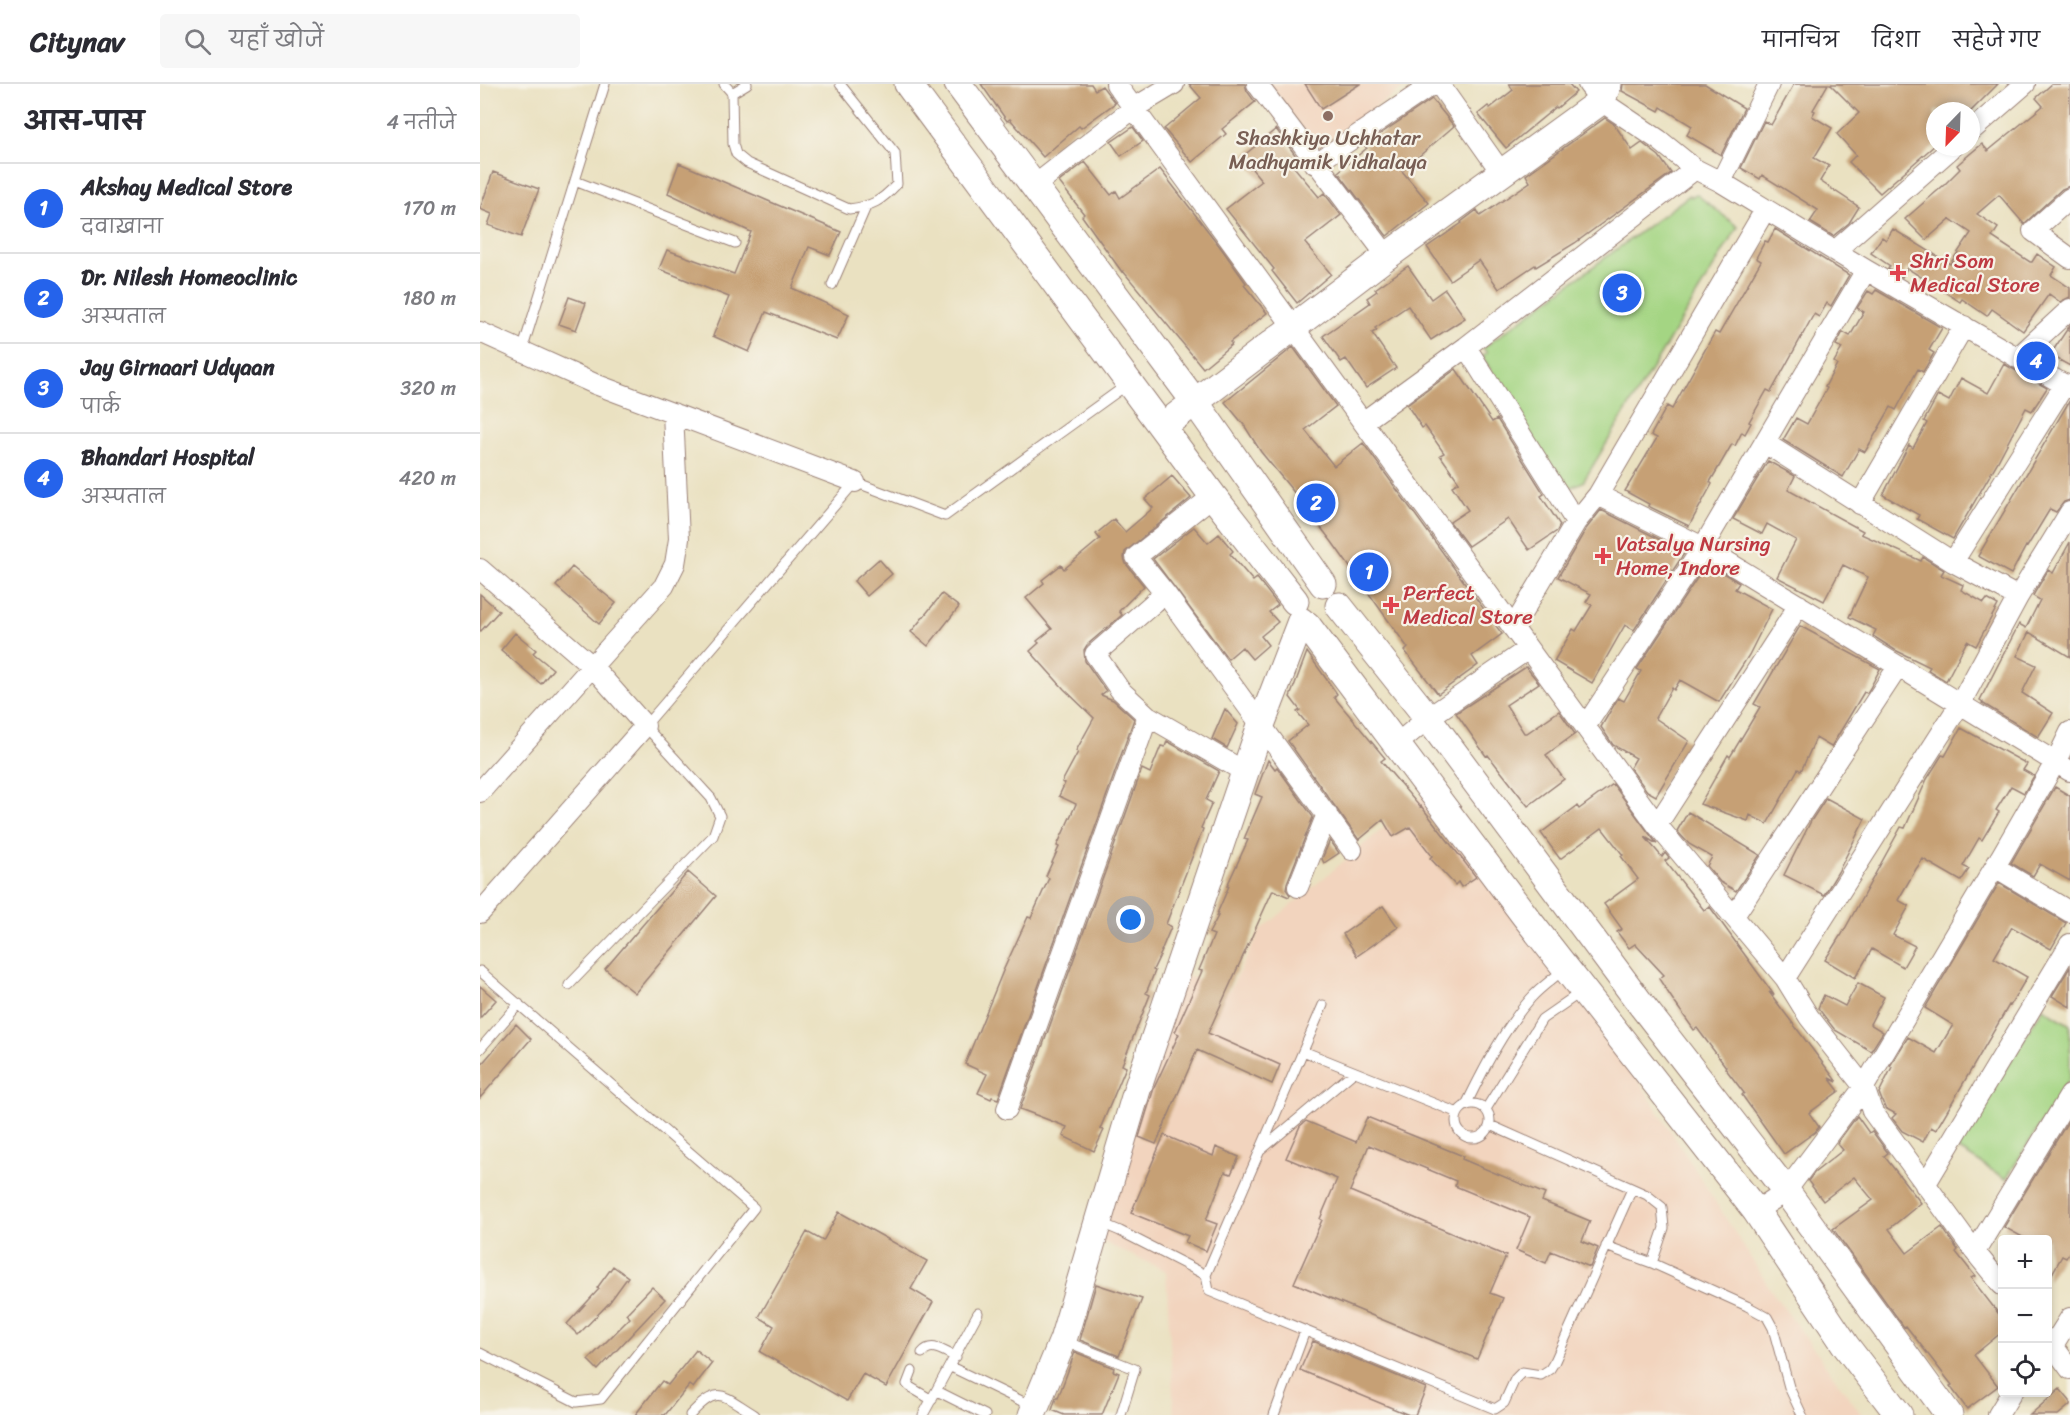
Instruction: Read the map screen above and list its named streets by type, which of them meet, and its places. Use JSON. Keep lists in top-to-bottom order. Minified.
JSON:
{"places":{"other":["Shashkiya Uchhatar Madhyamik Vidhalaya"],"health":["Shri Som Medical Store","Vatsalya Nursing Home, Indore","Perfect Medical Store"]},"north":"bottom left","page":{"header":"Citynav","search":"यहाँ खोजें","nav":["मानचित्र","दिशा","सहेजे गए"],"heading":["आस-पास","4 नतीजे"],"list":[{"mark":"1","name":"Akshay Medical Store","note":"दवाख़ाना","value":"170 m"},{"mark":"2","name":"Dr. Nilesh Homeoclinic","note":"अस्पताल","value":"180 m"},{"mark":"3","name":"Jay Girnaari Udyaan","note":"पार्क","value":"320 m"},{"mark":"4","name":"Bhandari Hospital","note":"अस्पताल","value":"420 m"}],"pins":["3","4","2","1"],"map_buttons":["+","−"]}}
